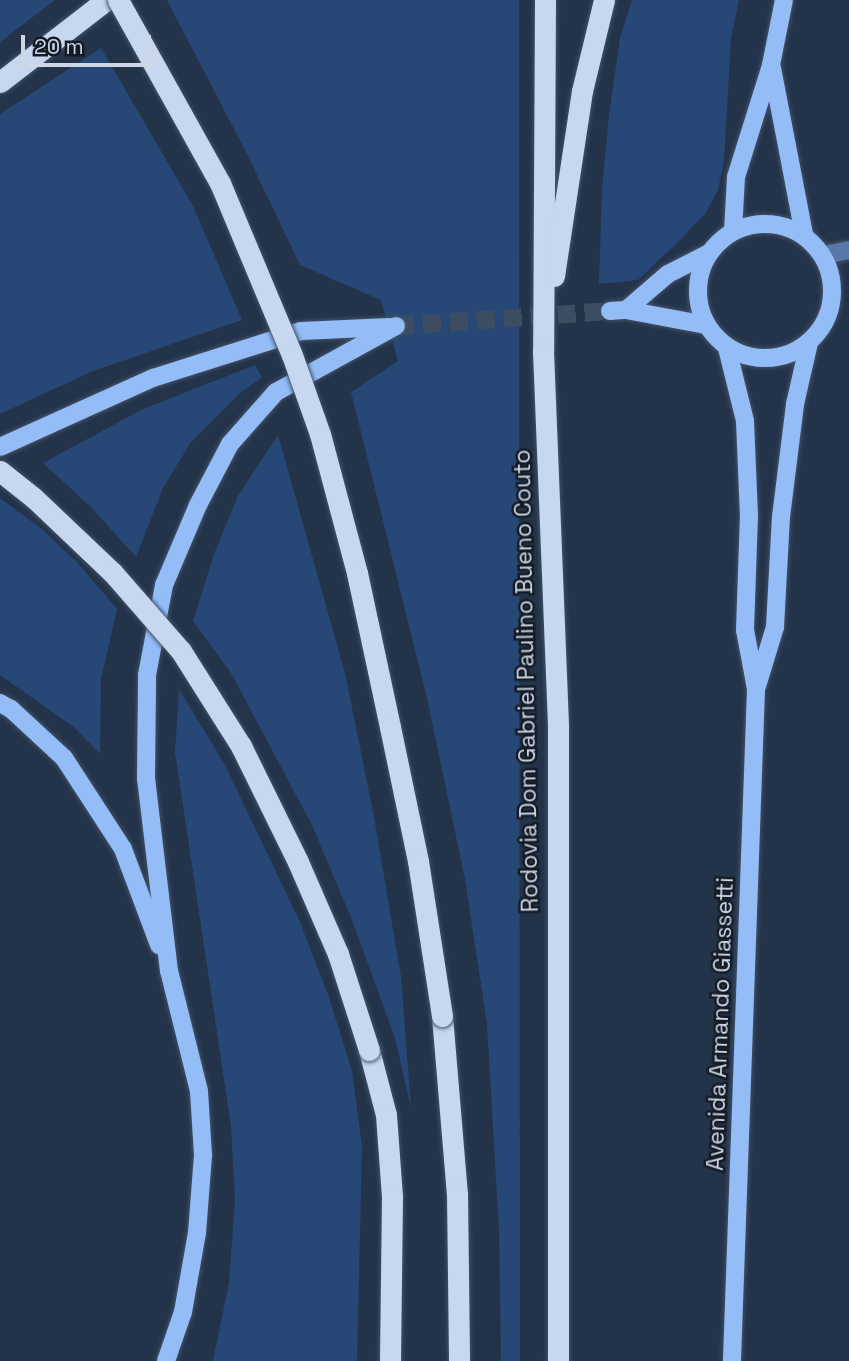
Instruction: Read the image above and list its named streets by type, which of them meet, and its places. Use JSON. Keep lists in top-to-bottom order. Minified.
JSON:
{"streets":{"highway":["Rodovia Dom Gabriel Paulino Bueno Couto"],"main road":["Avenida Armando Giassetti"]},"scale_bar":"20 m"}
